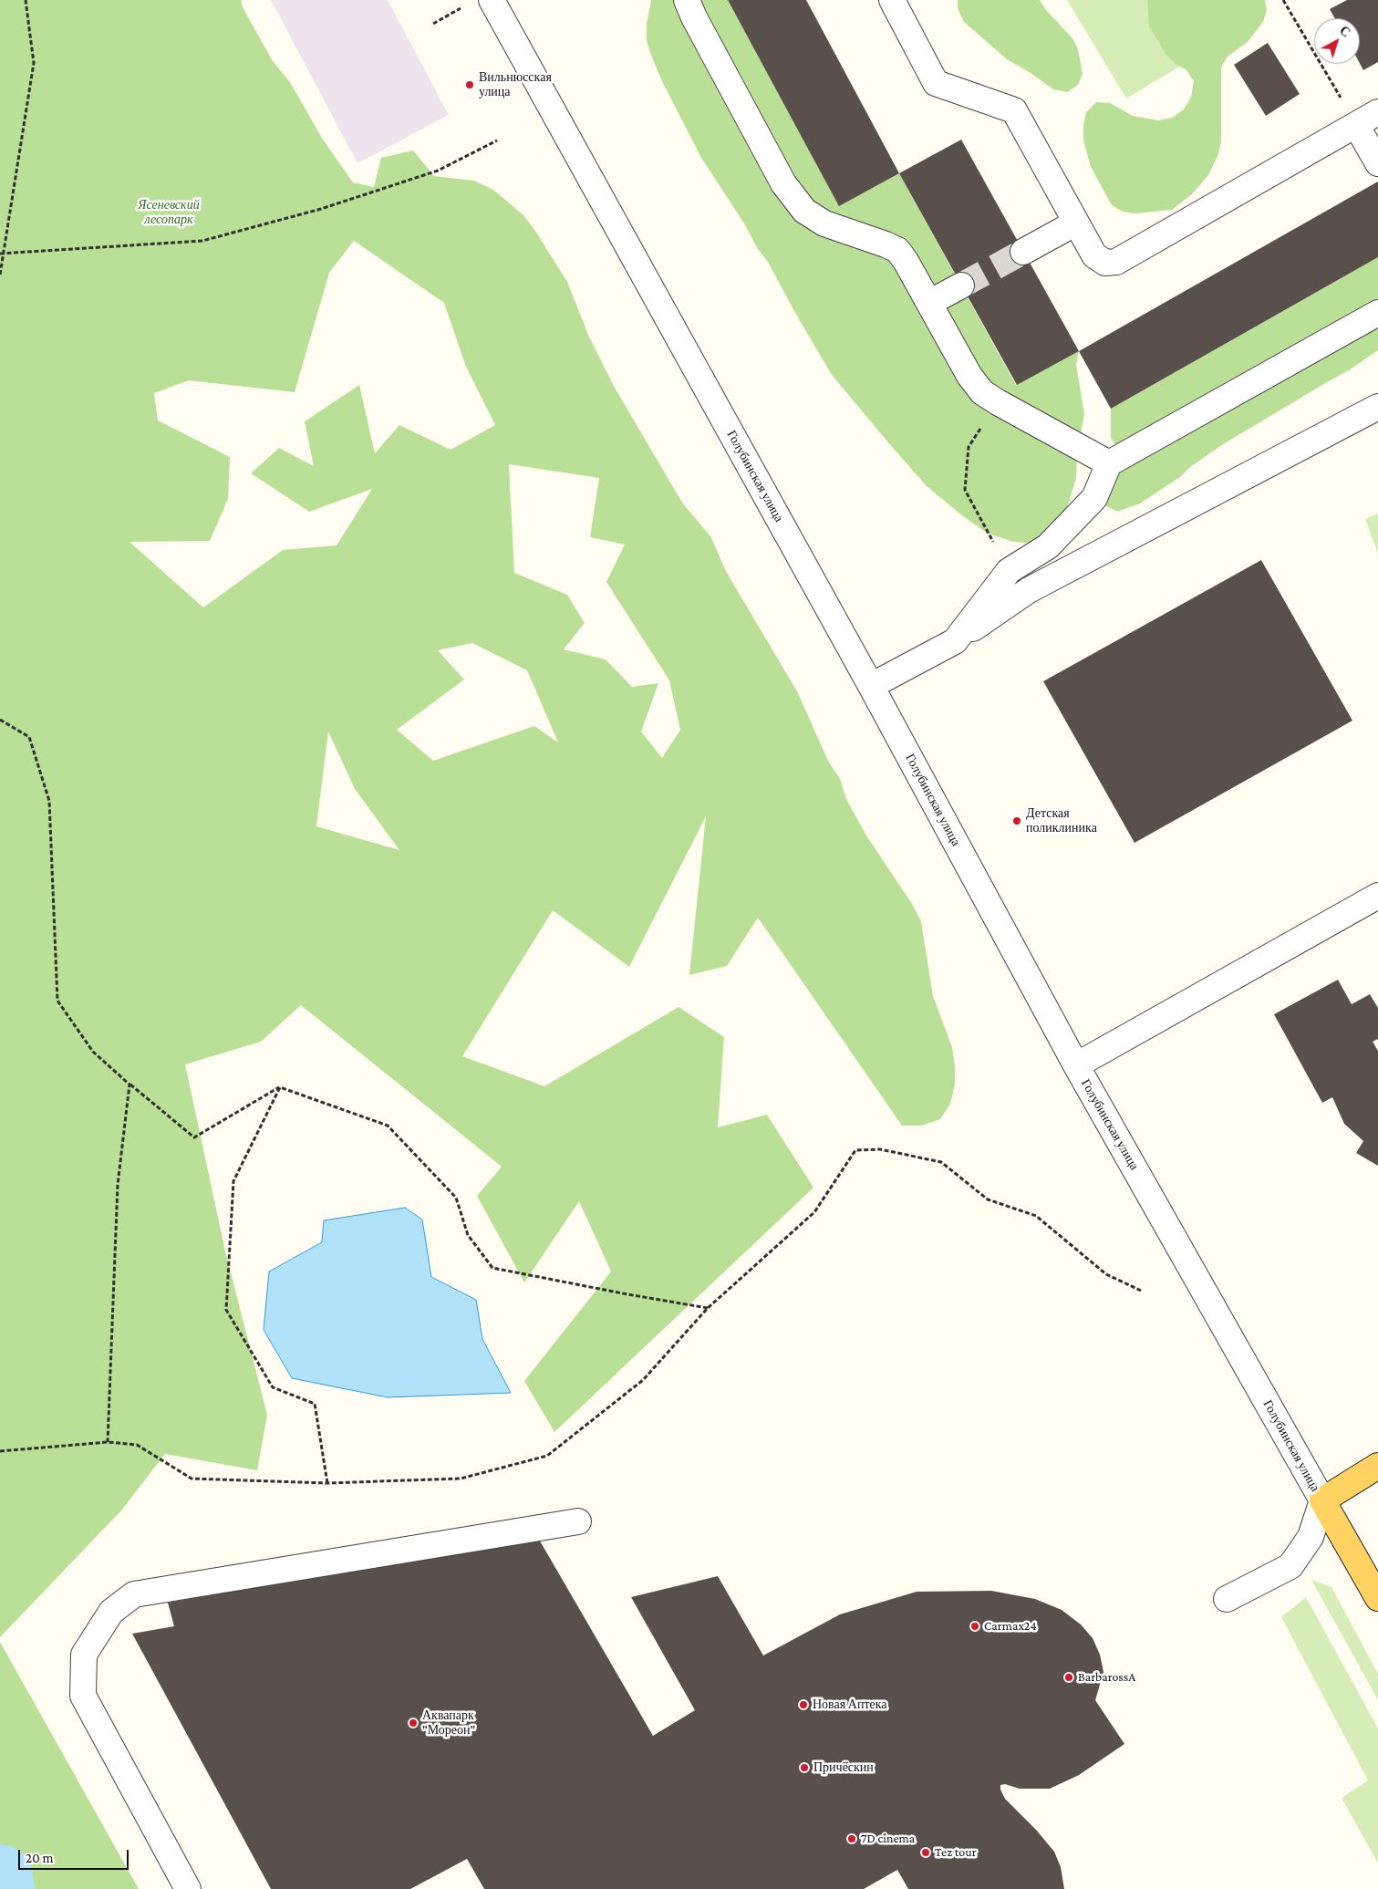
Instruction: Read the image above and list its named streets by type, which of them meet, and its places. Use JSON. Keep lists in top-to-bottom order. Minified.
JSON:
{"streets":{"main road":["Голубинская улица"]},"parks":["Ясеневский лесопарк"],"places":["Вильнюсская улица","Детская поликлиника","Carmax24","BarbarossA","Новая Аптека","Аквапарк \"Мореон\"","Причёскин","7D cinema","Tez tour"],"scale_bar":"20 m","north":"top right"}
